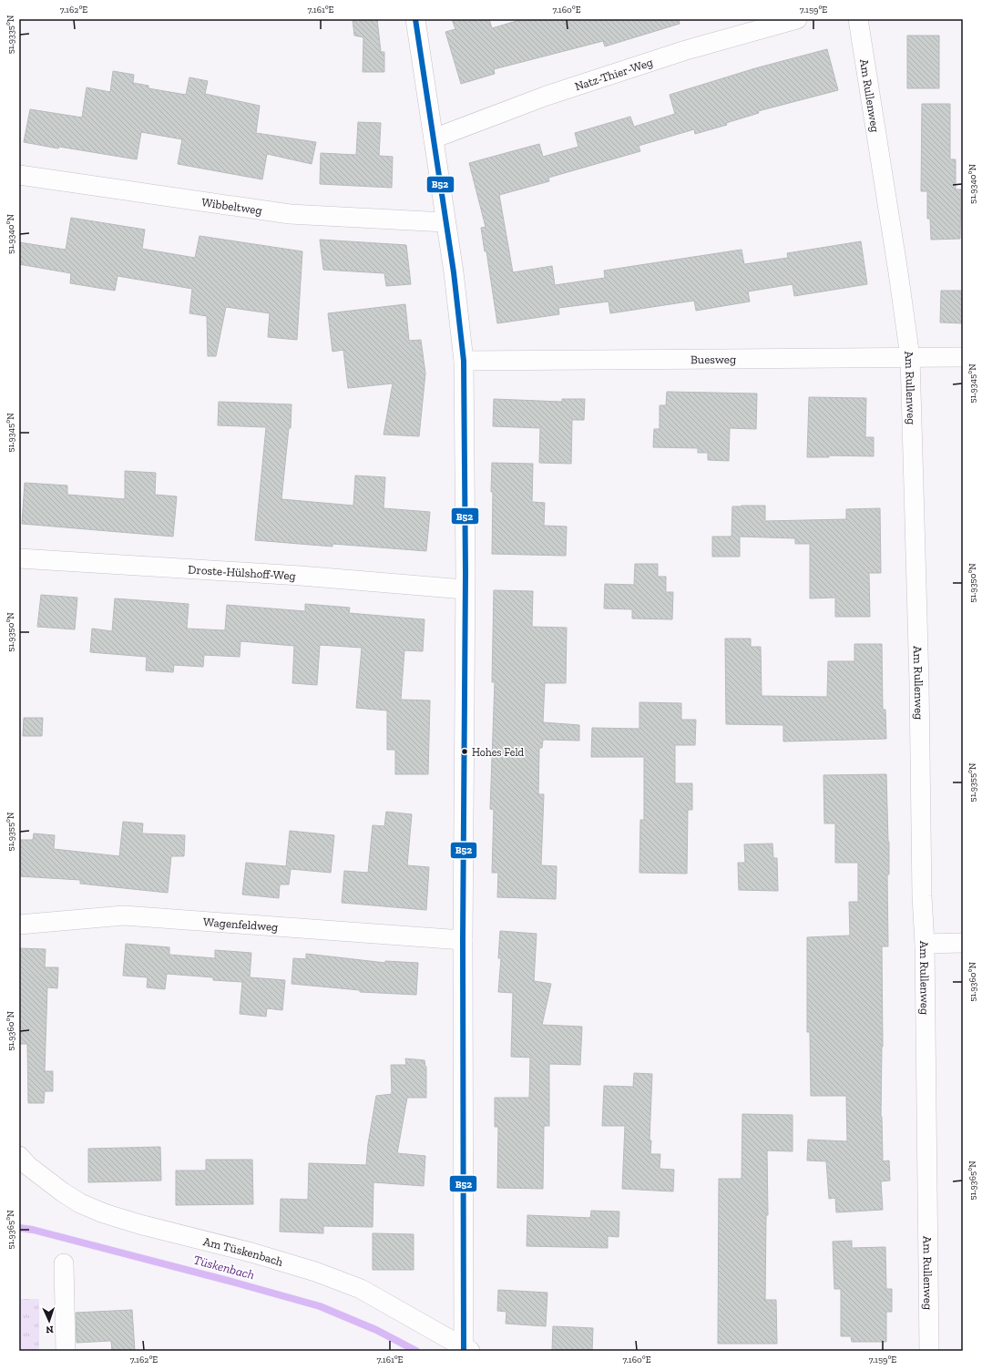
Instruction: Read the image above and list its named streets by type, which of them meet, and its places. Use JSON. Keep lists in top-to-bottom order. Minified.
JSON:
{"streets":{"street":["Natz-Thier-Weg","Am Rullenweg","Wibbeltweg","Buesweg","Droste-Hülshoff-Weg","Wagenfeldweg","Am Tüskenbach"]},"crossings":[["Am Rullenweg","Buesweg"]],"water":["Tüskenbach"],"places":["Hohes Feld"],"lines":["transit line B52"],"north":"bottom","coordinates":["7.162°E","7.161°E","7.160°E","7.159°E","51.9335°N","51.9340°N","51.9345°N","51.9350°N","51.9355°N","51.9360°N","51.9365°N"]}
